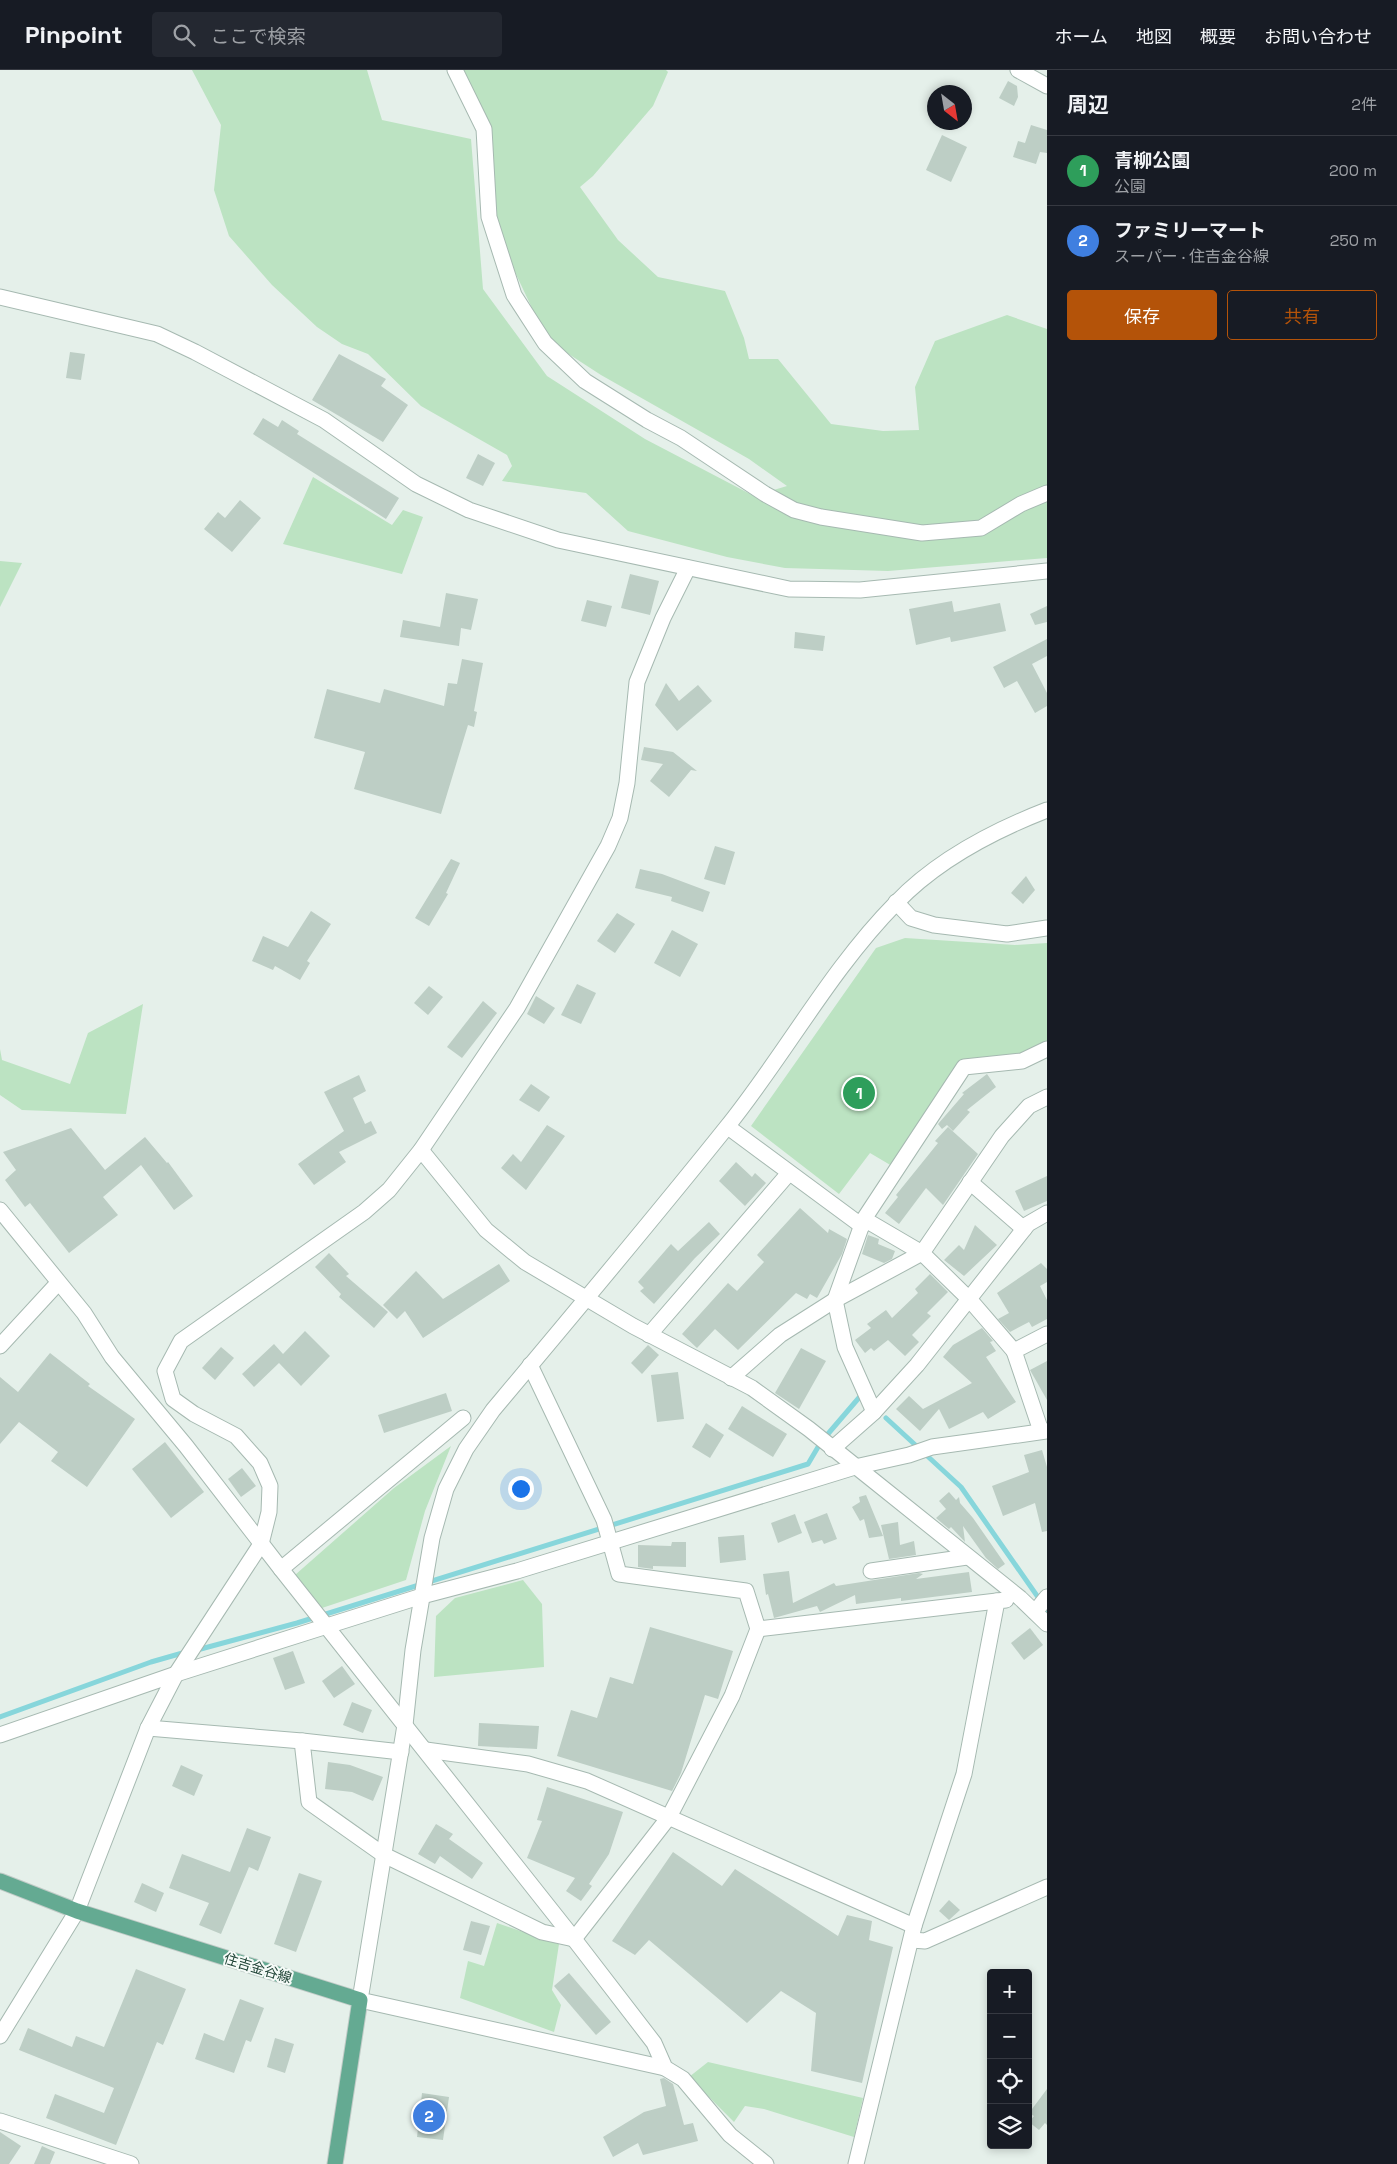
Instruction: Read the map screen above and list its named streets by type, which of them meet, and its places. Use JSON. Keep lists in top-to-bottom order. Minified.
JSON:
{"streets":{"main road":["住吉金谷線"]},"north":"bottom right","page":{"header":"Pinpoint","search":"ここで検索","nav":["ホーム","地図","概要","お問い合わせ"],"heading":["周辺","2件"],"list":[{"mark":"1","name":"青柳公園","note":"公園","value":"200 m"},{"mark":"2","name":"ファミリーマート","note":"スーパー · 住吉金谷線","value":"250 m"}],"buttons":["保存","共有"],"pins":["1","2"],"map_buttons":["+","−"]}}
